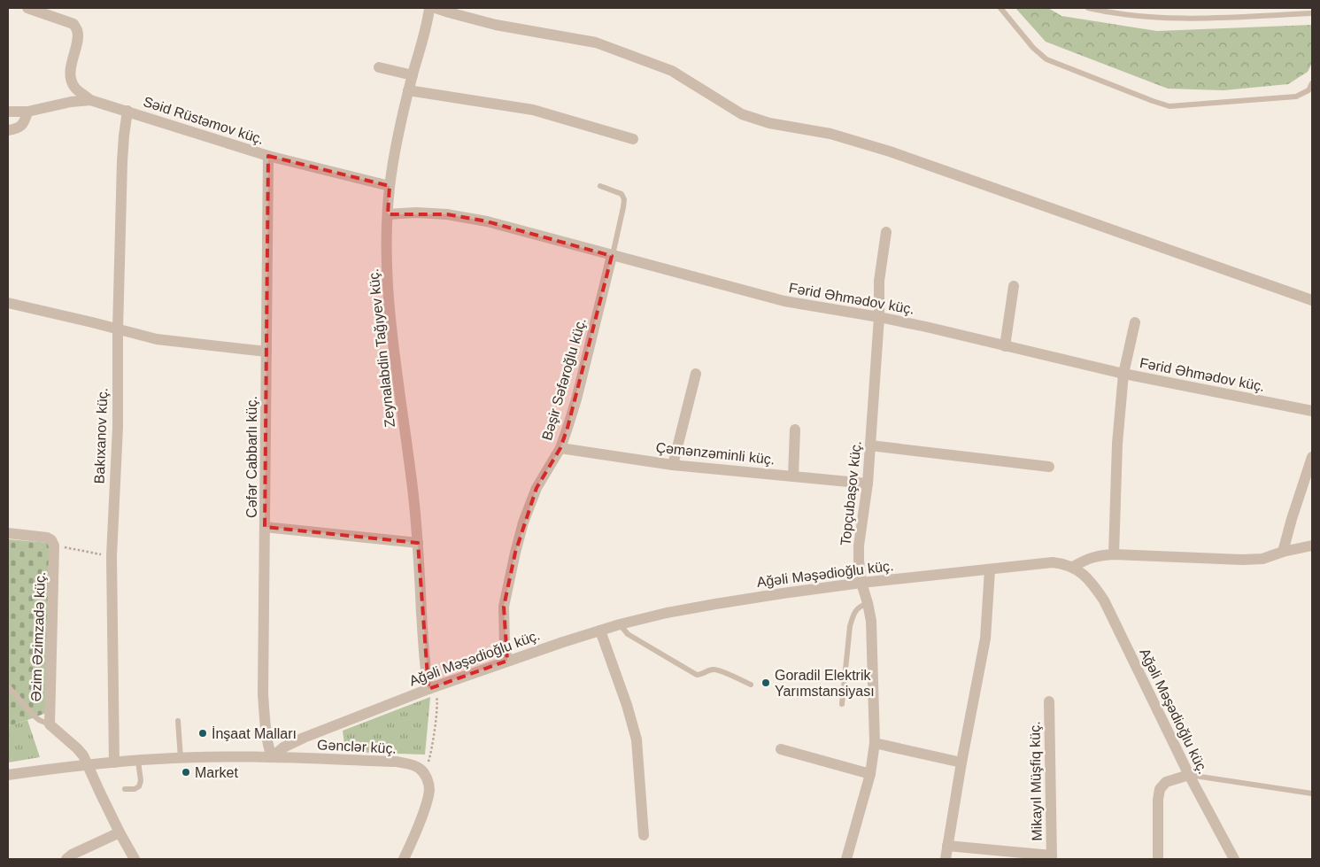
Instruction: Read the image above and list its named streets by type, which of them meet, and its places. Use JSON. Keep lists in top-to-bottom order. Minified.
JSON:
{"streets":{"street":["Səid Rüstəmov küç.","Fərid Əhmədov küç.","Zeynalabdin Tağıyev küç.","Bəşir Səfəroğlu küç.","Bakıxanov küç.","Çəmənzəminli küç.","Cəfər Cabbarlı küç.","Topçubaşov küç.","Ağəli Məşədioğlu küç.","Əzim Əzimzadə küç.","Gənclər küç.","Mikayıl Müşfiq küç."]},"crossings":[["Səid Rüstəmov küç.","Zeynalabdin Tağıyev küç."],["Səid Rüstəmov küç.","Bakıxanov küç."],["Səid Rüstəmov küç.","Cəfər Cabbarlı küç."],["Fərid Əhmədov küç.","Zeynalabdin Tağıyev küç."],["Fərid Əhmədov küç.","Bəşir Səfəroğlu küç."],["Fərid Əhmədov küç.","Topçubaşov küç."],["Zeynalabdin Tağıyev küç.","Ağəli Məşədioğlu küç."],["Bəşir Səfəroğlu küç.","Çəmənzəminli küç."],["Bəşir Səfəroğlu küç.","Ağəli Məşədioğlu küç."],["Bakıxanov küç.","Gənclər küç."],["Çəmənzəminli küç.","Topçubaşov küç."],["Cəfər Cabbarlı küç.","Ağəli Məşədioğlu küç."],["Cəfər Cabbarlı küç.","Gənclər küç."],["Topçubaşov küç.","Ağəli Məşədioğlu küç."],["Ağəli Məşədioğlu küç.","Gənclər küç."]],"places":["Goradil Elektrik Yarımstansiyası","İnşaat Malları","Market"]}
